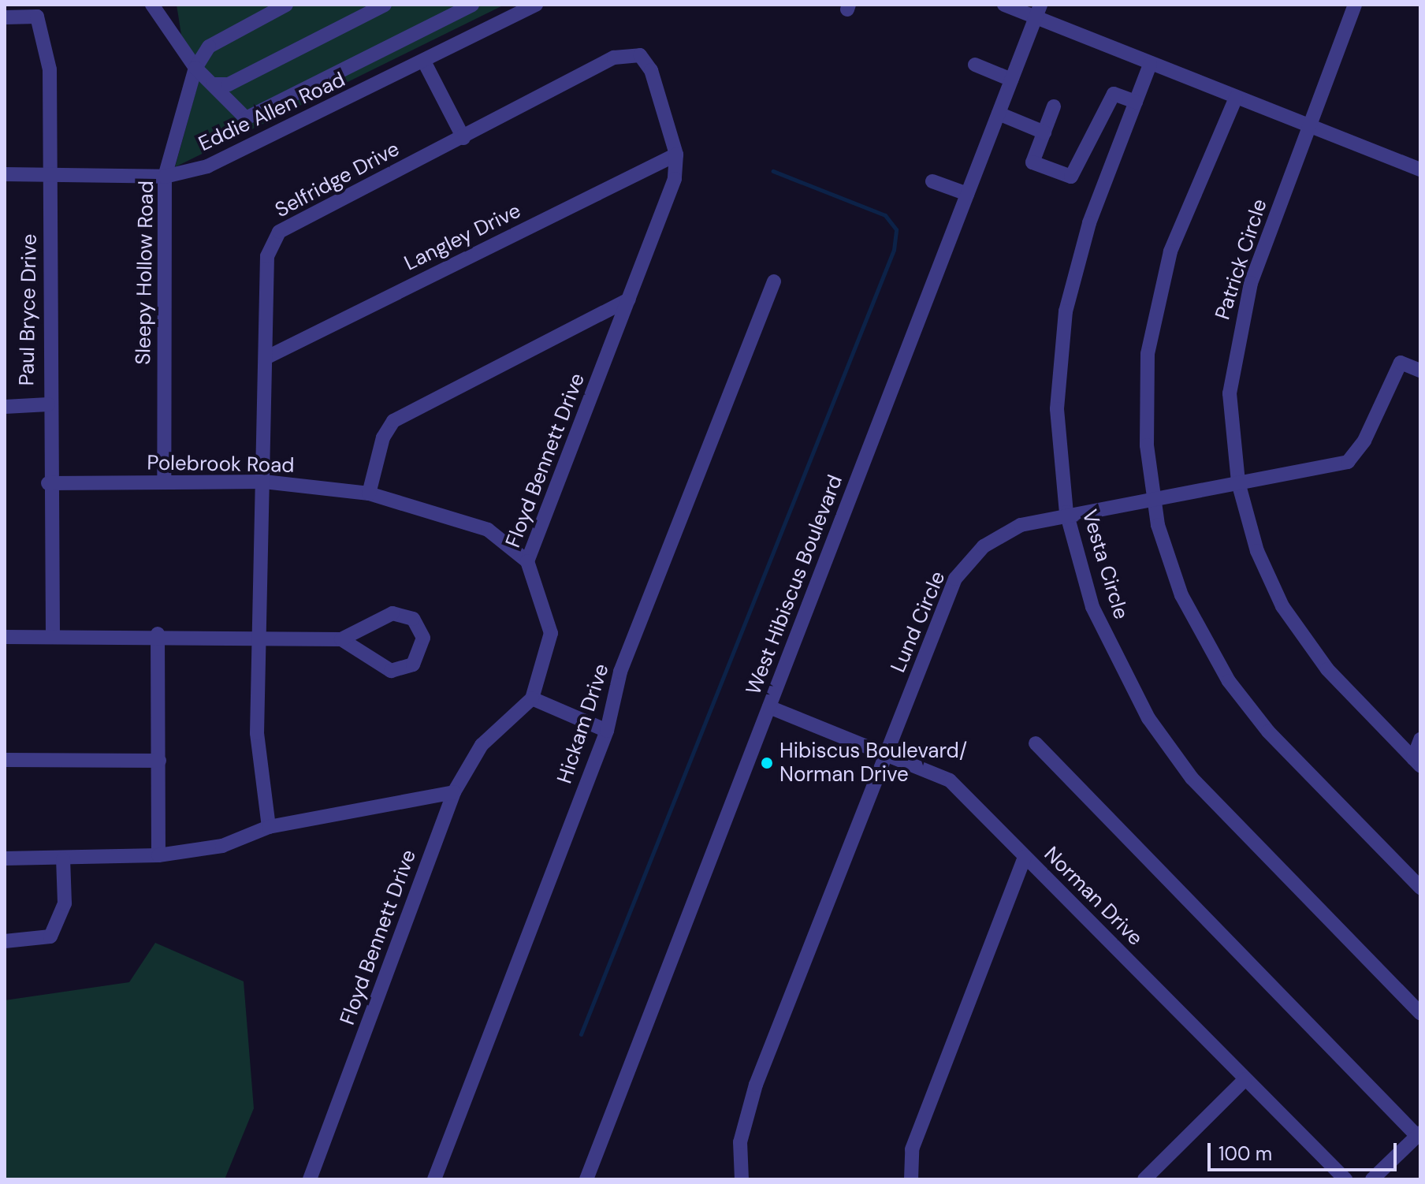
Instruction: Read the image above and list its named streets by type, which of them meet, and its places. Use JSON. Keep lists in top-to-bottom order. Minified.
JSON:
{"streets":{"street":["Eddie Allen Road","Selfridge Drive","Langley Drive","Patrick Circle","Sleepy Hollow Road","Paul Bryce Drive","Floyd Bennett Drive","Polebrook Road","Vesta Circle","West Hibiscus Boulevard","Lund Circle","Hickam Drive","Norman Drive"]},"crossings":[["Eddie Allen Road","Sleepy Hollow Road"],["Eddie Allen Road","Paul Bryce Drive"],["Selfridge Drive","Langley Drive"],["Selfridge Drive","Floyd Bennett Drive"],["Selfridge Drive","Polebrook Road"],["Langley Drive","Floyd Bennett Drive"],["Patrick Circle","Lund Circle"],["Sleepy Hollow Road","Polebrook Road"],["Paul Bryce Drive","Polebrook Road"],["Floyd Bennett Drive","Polebrook Road"],["Vesta Circle","Lund Circle"],["West Hibiscus Boulevard","Norman Drive"],["Lund Circle","Norman Drive"]],"places":["Hibiscus Boulevard/ Norman Drive"],"scale_bar":"100 m"}
